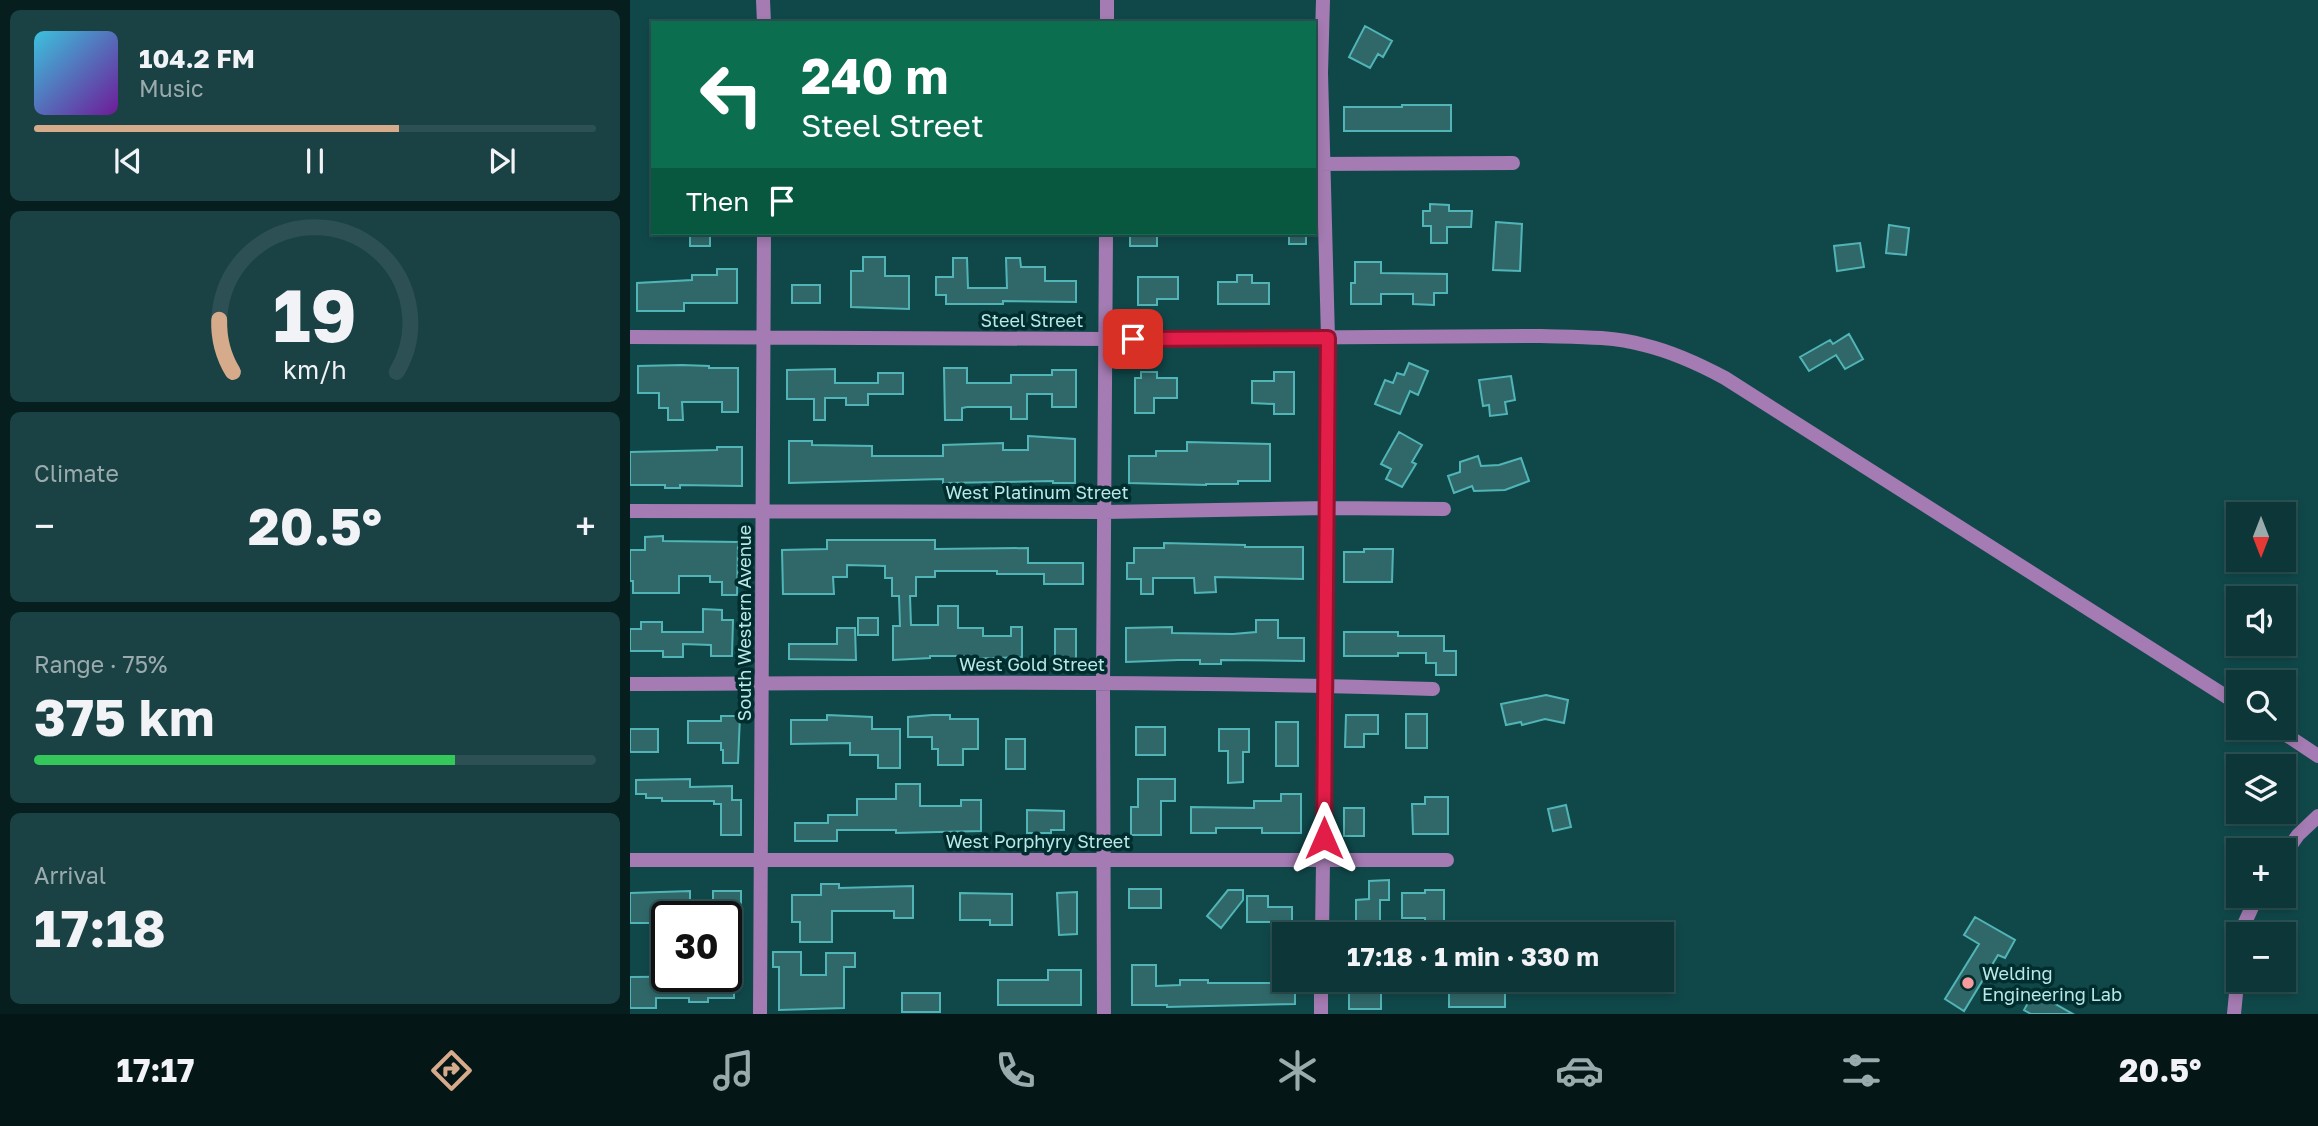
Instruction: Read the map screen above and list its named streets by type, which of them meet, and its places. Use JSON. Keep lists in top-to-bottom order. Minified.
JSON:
{"streets":{"street":["Steel Street","West Platinum Street","South Western Avenue","West Gold Street","West Porphyry Street"]},"crossings":[["Steel Street","South Western Avenue"],["West Platinum Street","South Western Avenue"],["South Western Avenue","West Gold Street"],["South Western Avenue","West Porphyry Street"]],"places":["Welding Engineering Lab"],"north":"bottom","page":{"turn":["240 m","Steel Street"],"song":["104.2 FM","Music"],"then":"Then","tile":["Climate",["Range · 75%","375 km"],["Arrival","17:18"]],"heat":["−","20.5°","+"],"map_buttons":["+","−"],"limit":"30","trip":"17:18 · 1 min · 330 m","tabs":["17:17","20.5°"],"gauge":["19","km/h"]}}
